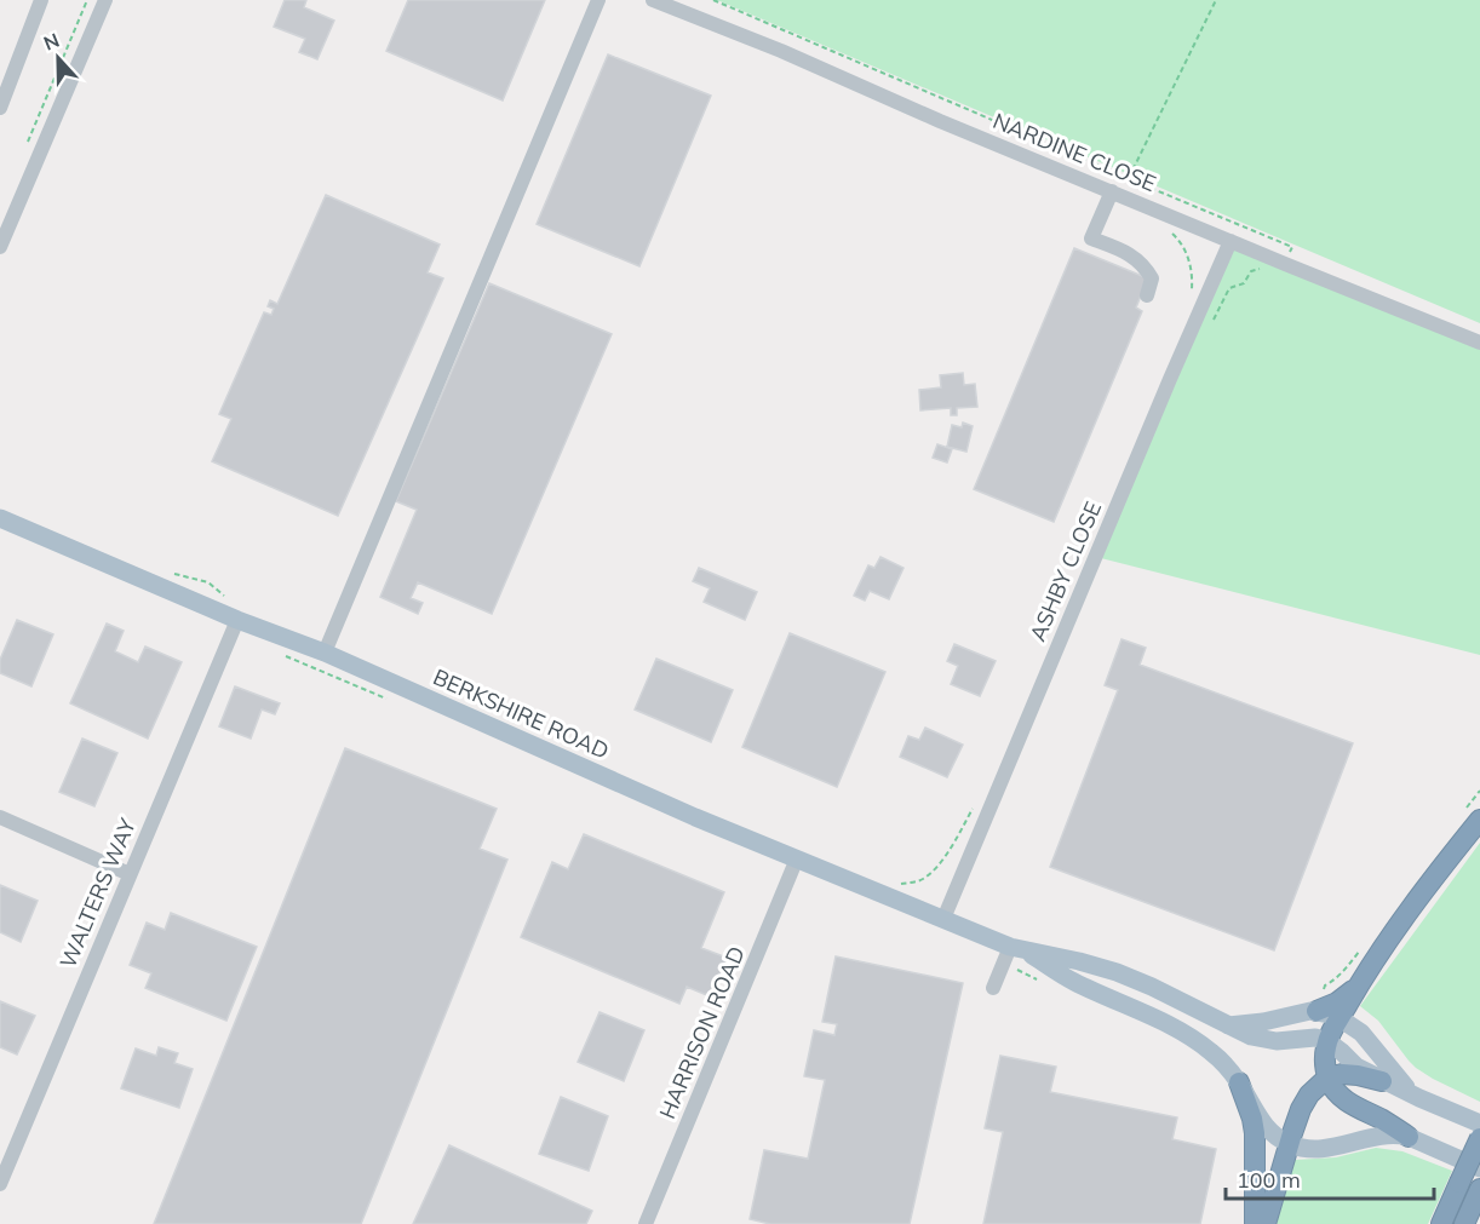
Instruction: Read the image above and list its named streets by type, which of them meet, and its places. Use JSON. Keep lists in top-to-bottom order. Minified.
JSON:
{"streets":{"main road":["BERKSHIRE ROAD"],"street":["NARDINE CLOSE","ASHBY CLOSE","WALTERS WAY","HARRISON ROAD"]},"crossings":[["NARDINE CLOSE","ASHBY CLOSE"],["ASHBY CLOSE","BERKSHIRE ROAD"],["BERKSHIRE ROAD","WALTERS WAY"],["BERKSHIRE ROAD","HARRISON ROAD"]],"scale_bar":"100 m","north":"top"}
